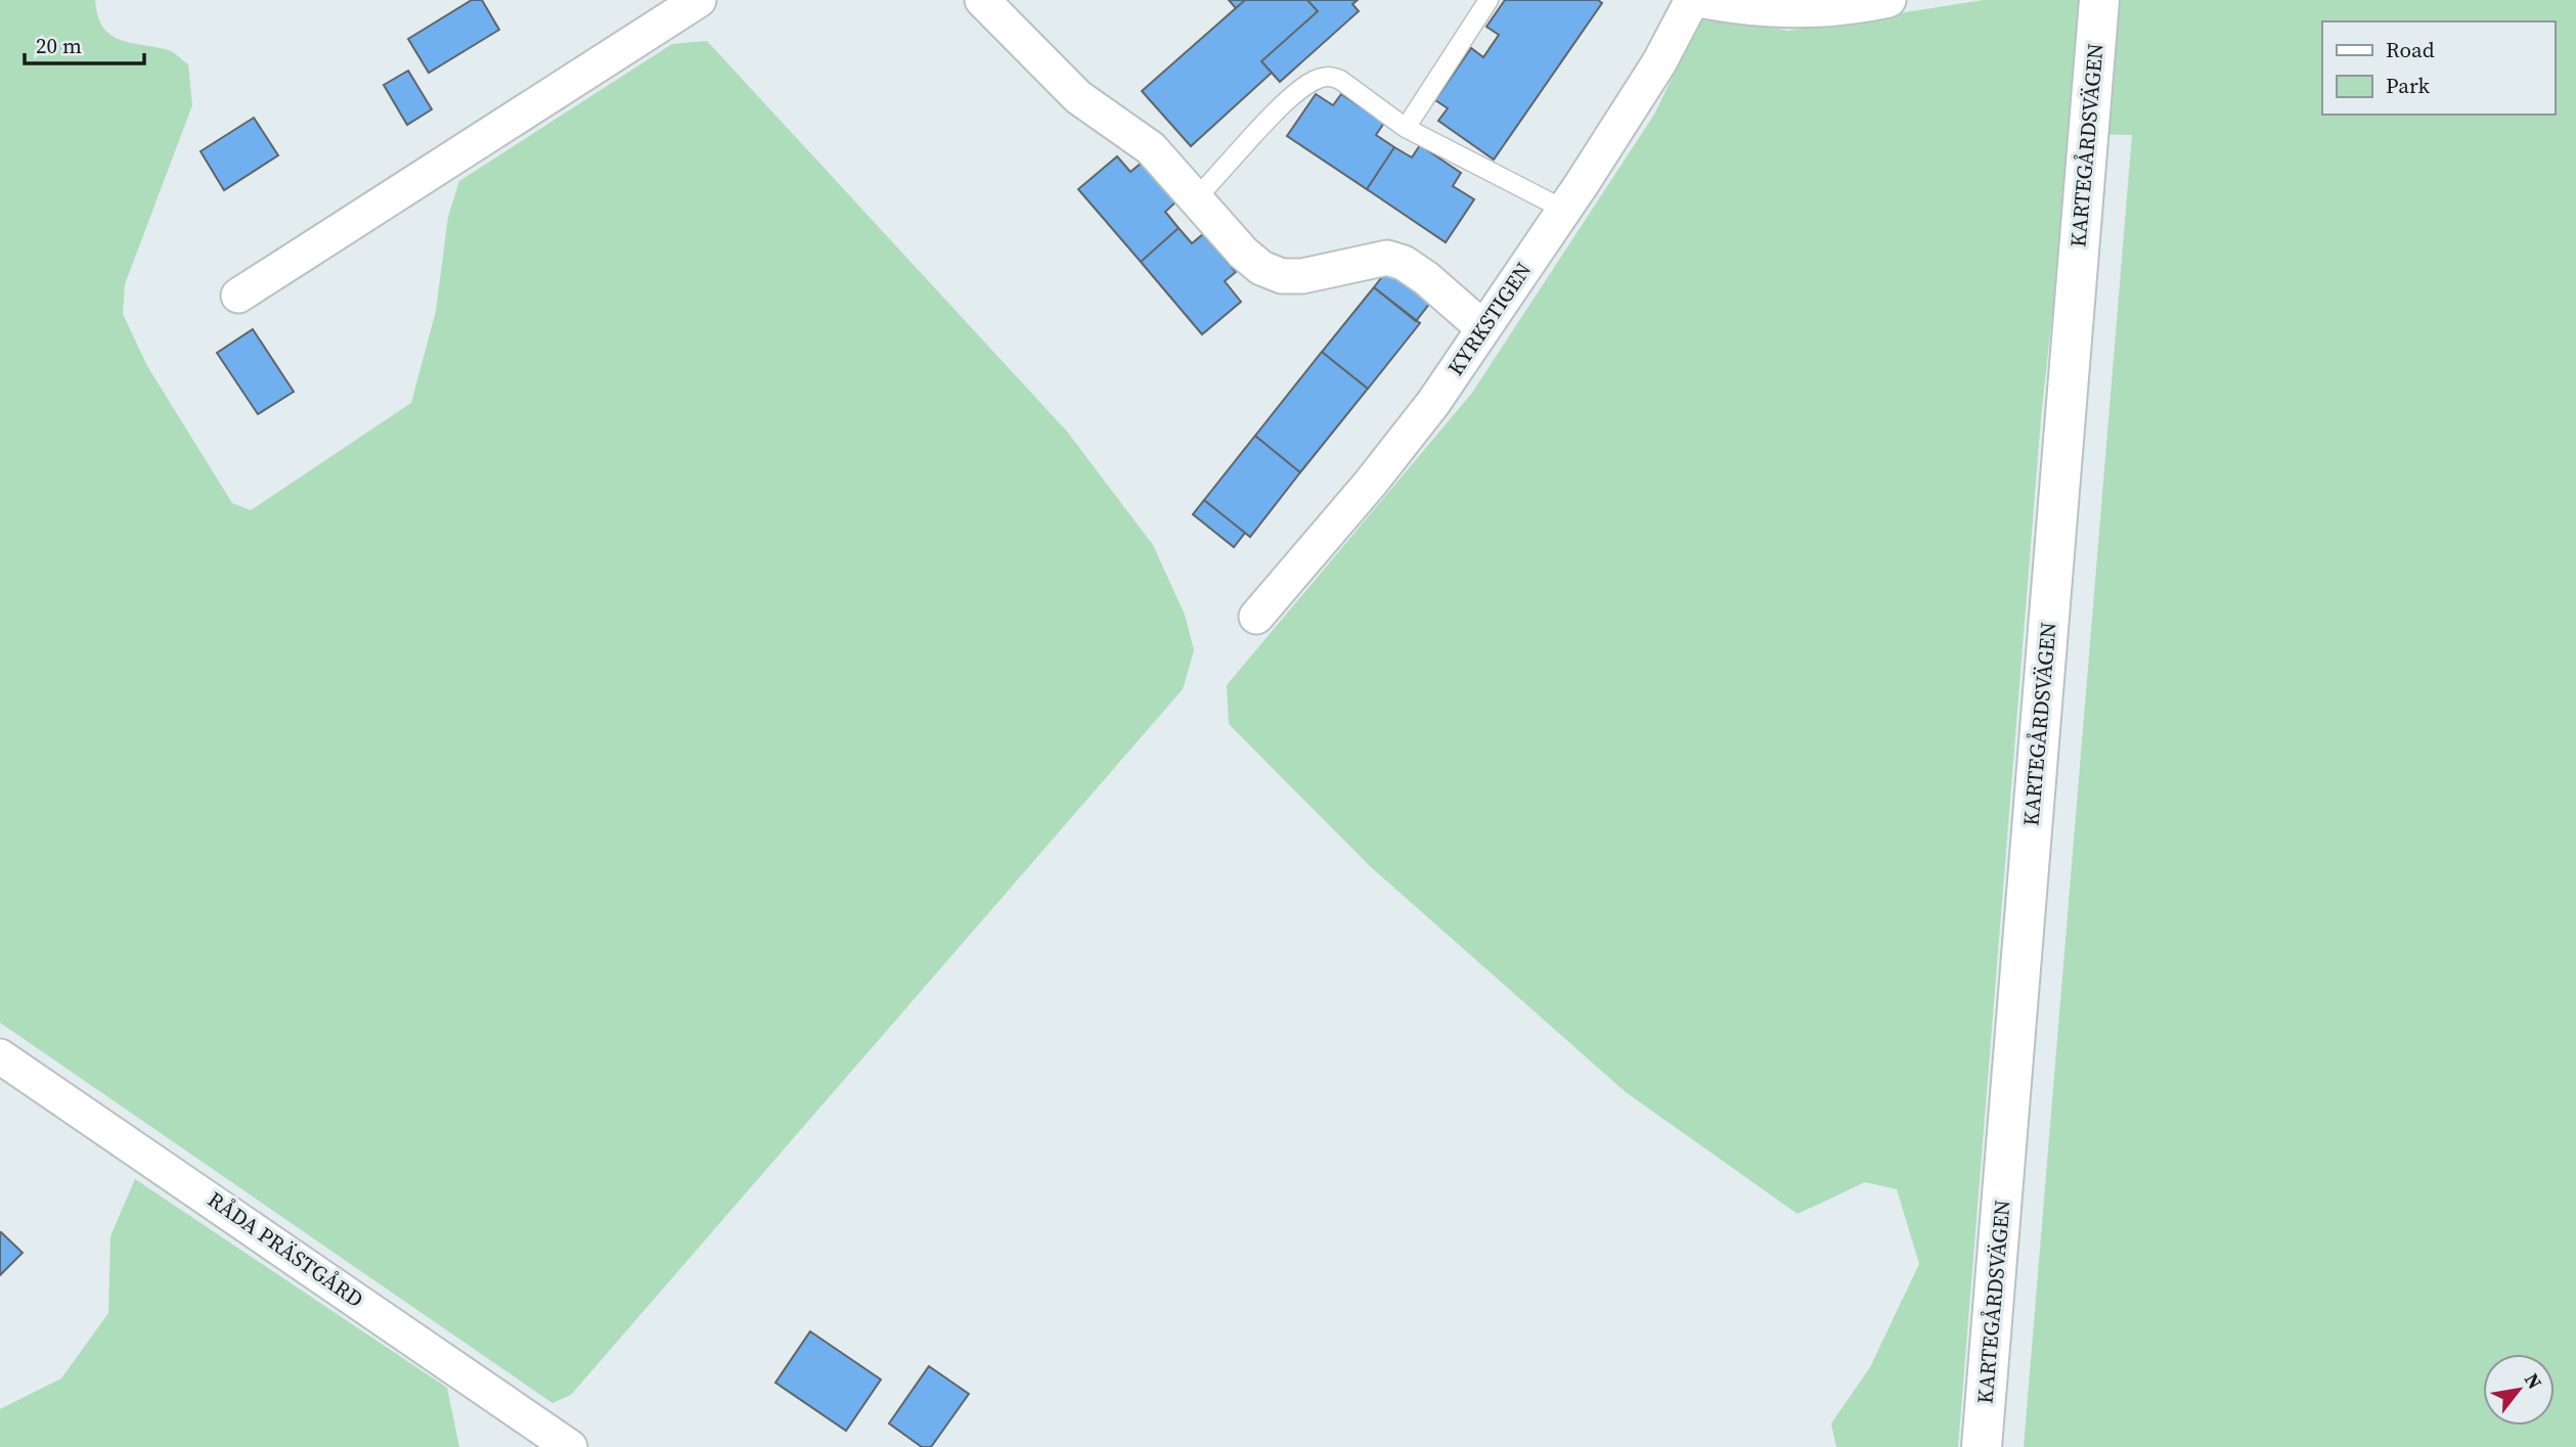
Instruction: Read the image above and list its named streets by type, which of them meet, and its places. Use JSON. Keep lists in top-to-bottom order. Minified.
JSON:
{"streets":{"street":["KARTEGÅRDSVÄGEN","KYRKSTIGEN","RÅDA PRÄSTGÅRD"]},"legend":["Road","Park"],"scale_bar":"20 m","north":"top right"}
